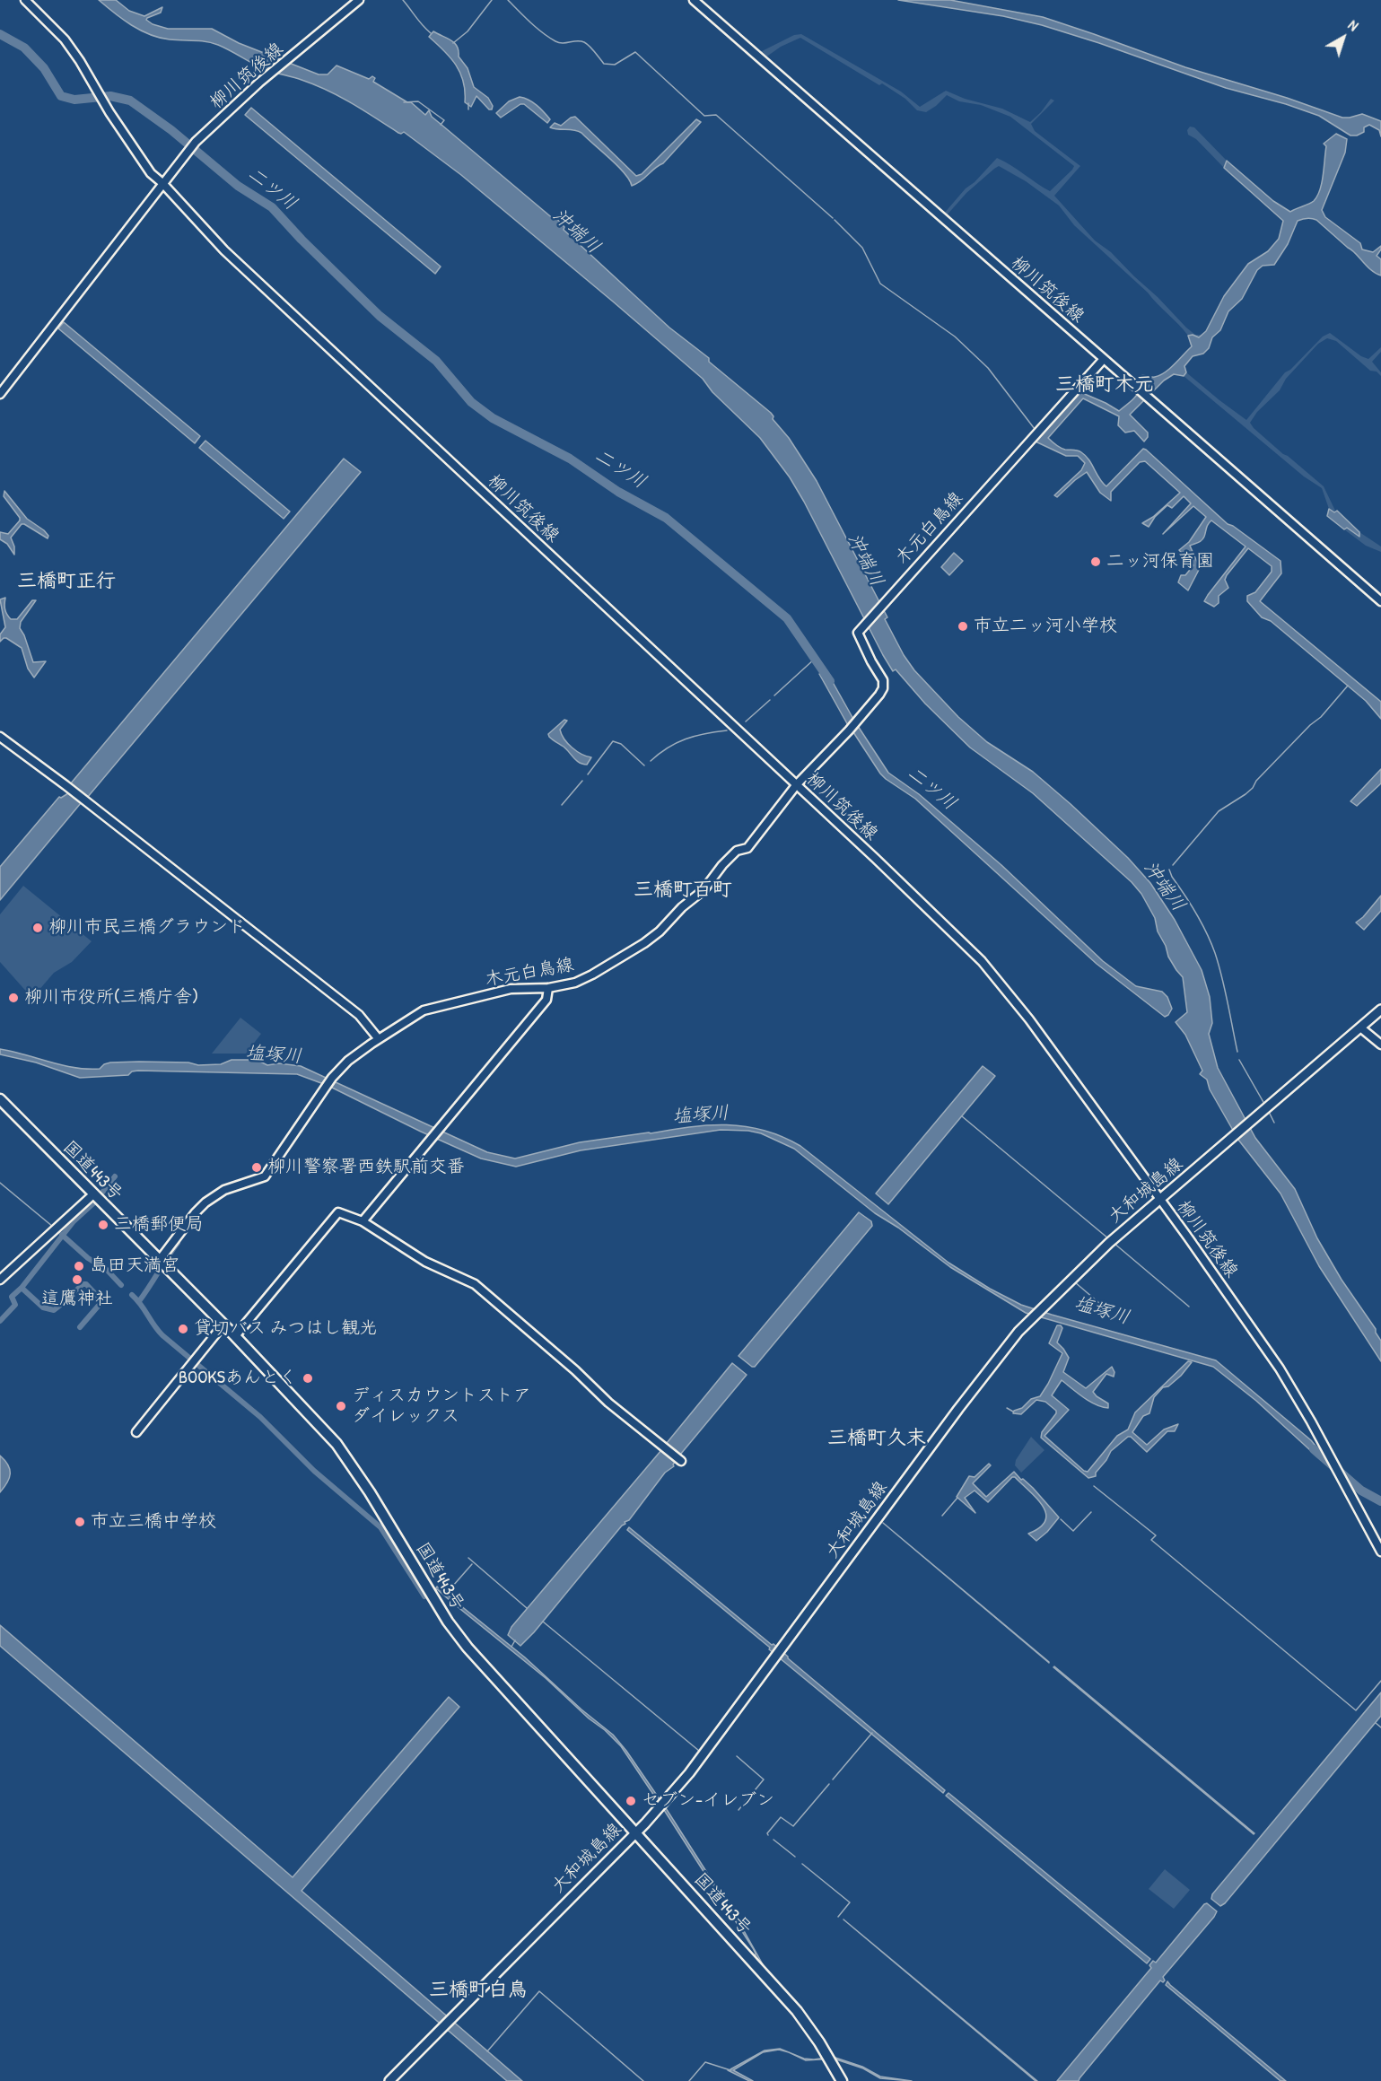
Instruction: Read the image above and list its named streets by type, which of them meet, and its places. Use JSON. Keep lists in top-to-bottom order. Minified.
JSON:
{"streets":{"highway":["国道443号"],"main road":["柳川筑後線","木元白鳥線","大和城島線"]},"crossings":[["柳川筑後線","木元白鳥線"],["柳川筑後線","大和城島線"],["木元白鳥線","国道443号"],["国道443号","大和城島線"]],"districts":["三橋町木元","三橋町正行","三橋町百町","三橋町久末","三橋町白鳥"],"water":["二ツ川","沖端川","塩塚川"],"places":["二ッ河保育園","市立二ッ河小学校","柳川市民三橋グラウンド","柳川市役所(三橋庁舎)","柳川警察署西鉄駅前交番","三橋郵便局","島田天満宮","這鷹神社","貸切バス みつはし観光","BOOKSあんとく","ディスカウントストア ダイレックス","市立三橋中学校","セブン-イレブン"],"north":"top right"}
